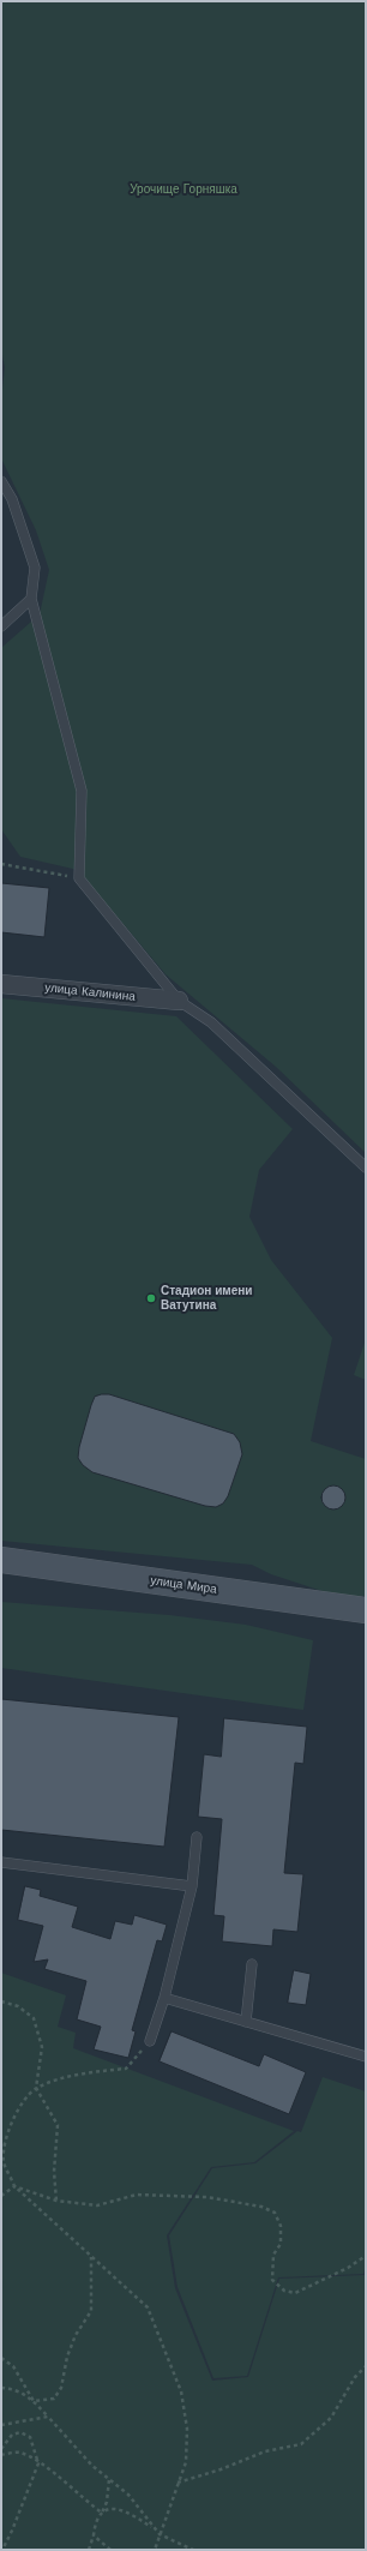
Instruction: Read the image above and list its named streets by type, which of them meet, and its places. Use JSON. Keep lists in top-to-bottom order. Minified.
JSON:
{"streets":{"main road":["улица Мира"],"street":["улица Калинина"]},"parks":["Урочище Горняшка"],"places":["Стадион имени Ватутина"]}
